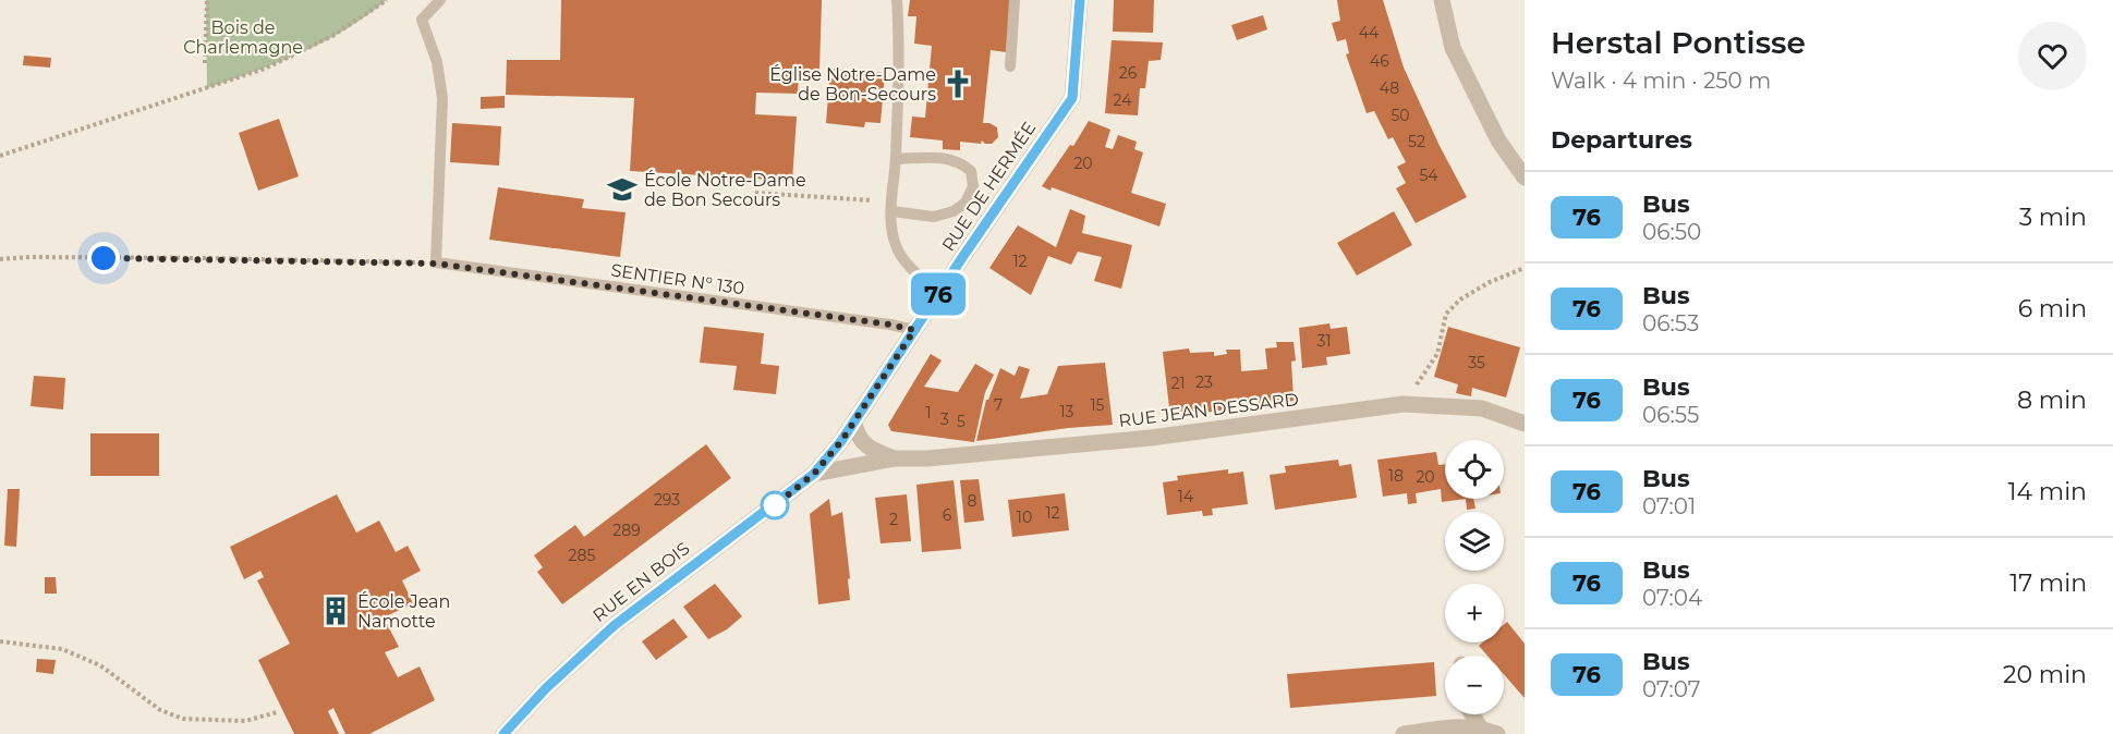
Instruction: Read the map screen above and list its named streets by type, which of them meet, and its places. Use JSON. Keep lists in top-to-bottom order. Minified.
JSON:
{"streets":{"street":["RUE DE HERMÉE","RUE JEAN DESSARD","RUE EN BOIS"],"lane":["SENTIER N° 130"]},"crossings":[["RUE DE HERMÉE","SENTIER N° 130"],["RUE DE HERMÉE","RUE JEAN DESSARD"],["RUE DE HERMÉE","RUE EN BOIS"],["RUE JEAN DESSARD","RUE EN BOIS"]],"parks":["Bois de Charlemagne"],"places":{"church":["Église Notre-Dame de Bon-Secours"],"school or university":["École Notre-Dame de Bon Secours"],"building":["École Jean Namotte"]},"lines":["bus line 76"],"house_numbers":["44","46","26","48","24","50","52","20","54","12","31","35","23","21","7","15","13","1","3","5","18","20","14","293","8","12","6","10","2","289","285"],"page":{"on_map":"76","heading":[["Herstal Pontisse","Walk · 4 min · 250 m"],"Departures"],"list":[{"mark":"76","name":"Bus","note":"06:50","value":"3 min"},{"mark":"76","name":"Bus","note":"06:53","value":"6 min"},{"mark":"76","name":"Bus","note":"06:55","value":"8 min"},{"mark":"76","name":"Bus","note":"07:01","value":"14 min"},{"mark":"76","name":"Bus","note":"07:04","value":"17 min"},{"mark":"76","name":"Bus","note":"07:07","value":"20 min"}],"map_buttons":["+","−"]}}
